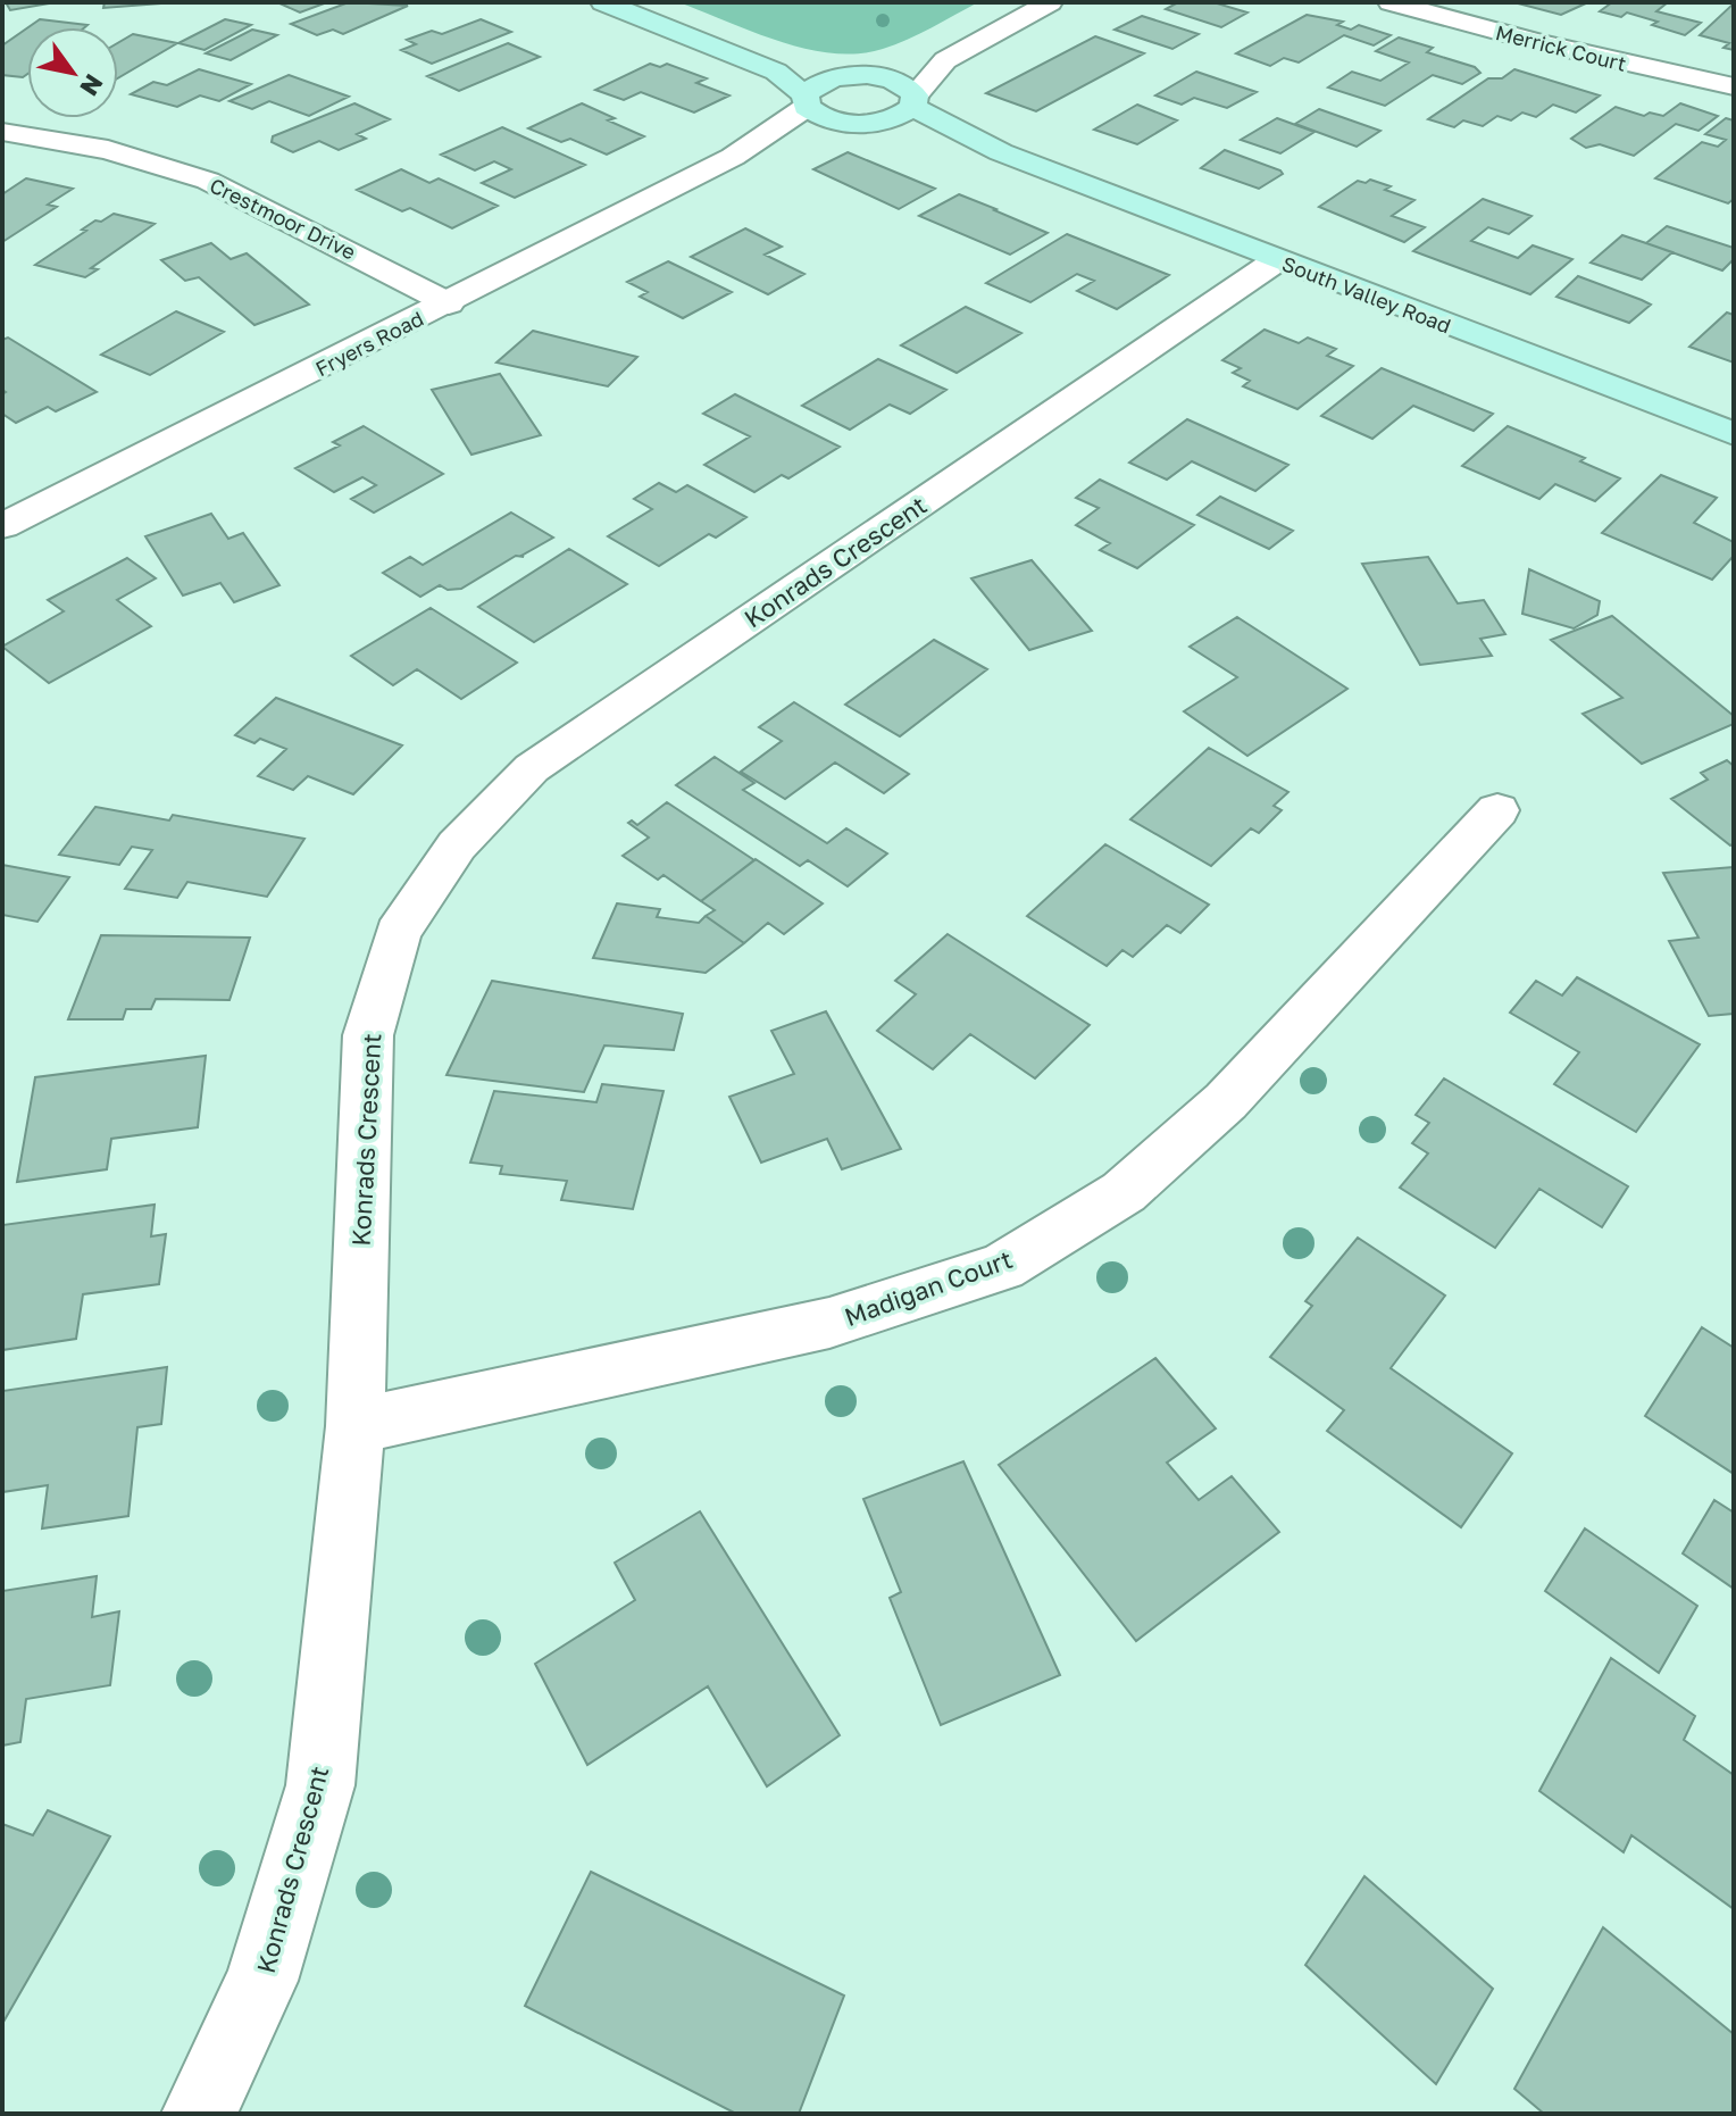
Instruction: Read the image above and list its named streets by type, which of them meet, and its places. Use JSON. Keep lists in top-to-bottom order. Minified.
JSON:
{"streets":{"main road":["South Valley Road"],"street":["Merrick Court","Crestmoor Drive","Fryers Road","Konrads Crescent","Madigan Court"]},"crossings":[["Crestmoor Drive","Fryers Road"],["South Valley Road","Konrads Crescent"],["Konrads Crescent","Madigan Court"]],"north":"bottom right"}
